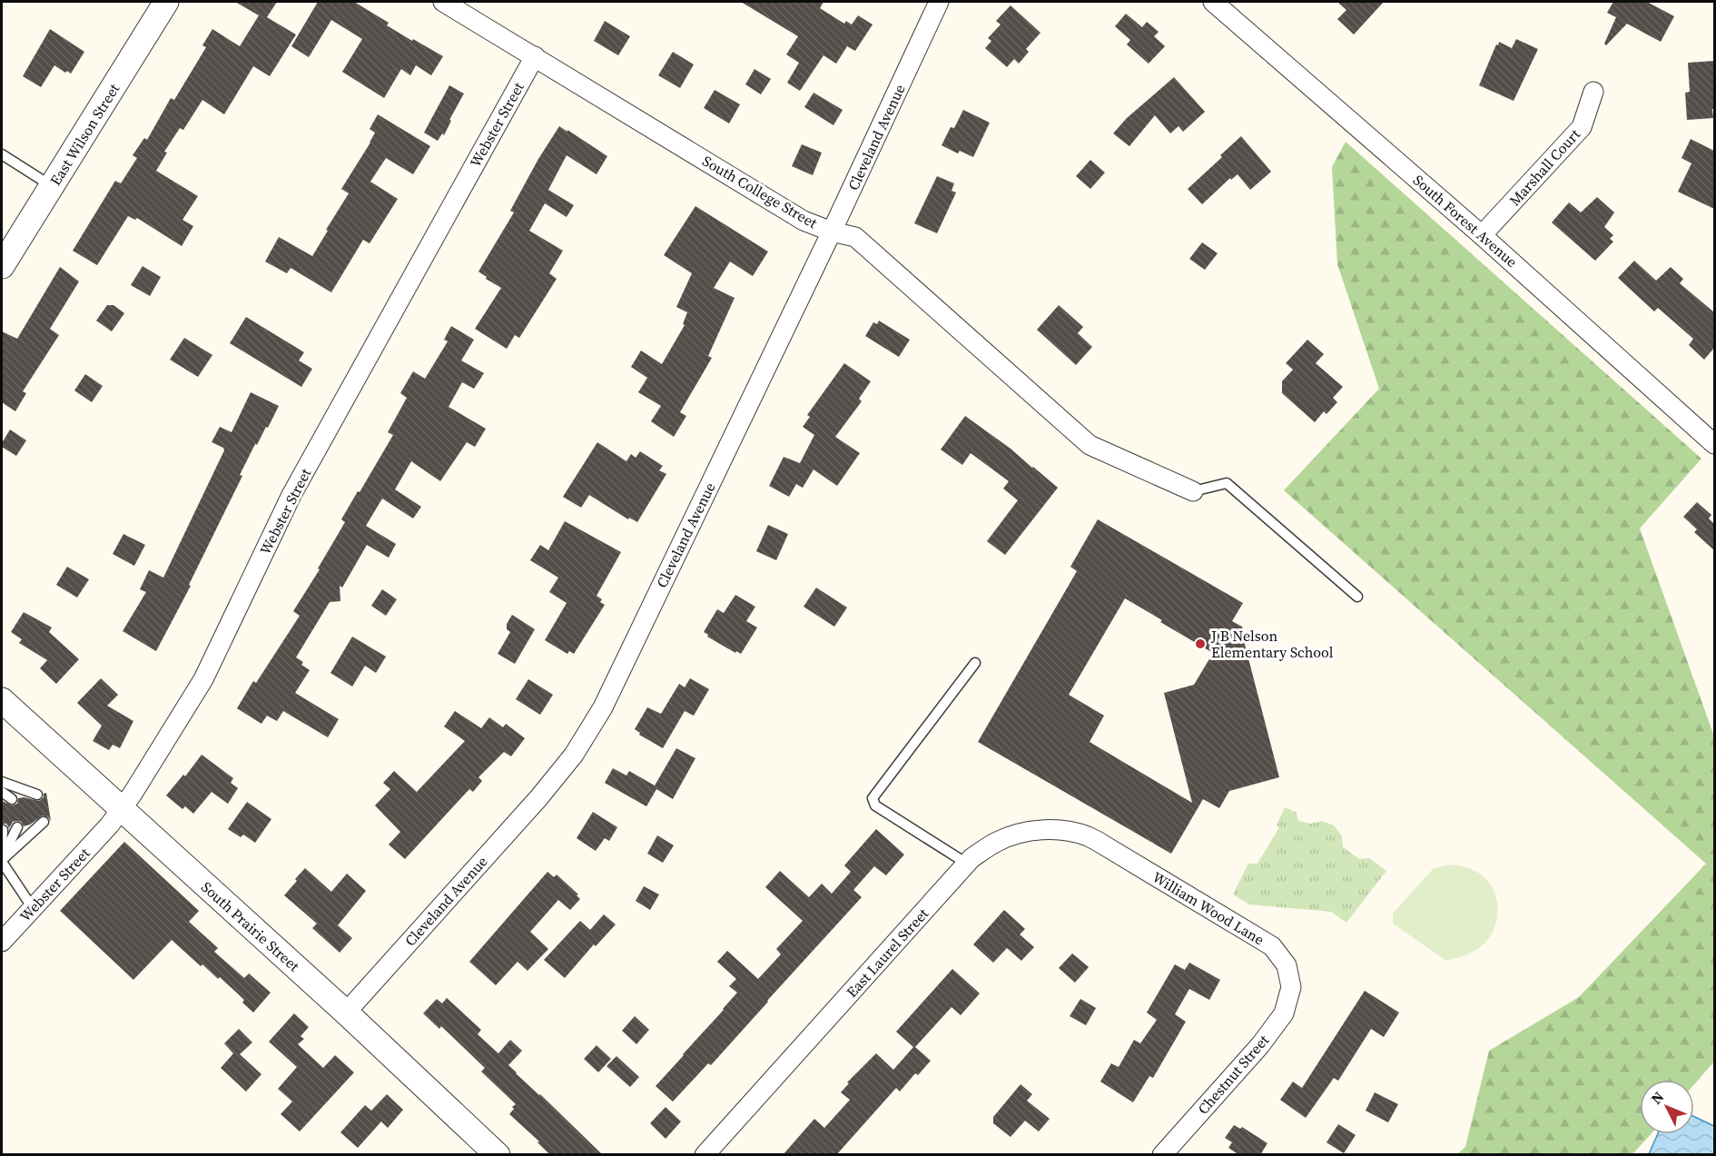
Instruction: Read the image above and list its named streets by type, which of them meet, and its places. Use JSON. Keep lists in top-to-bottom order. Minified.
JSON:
{"streets":{"street":["Webster Street","East Wilson Street","Cleveland Avenue","Marshall Court","South College Street","South Forest Avenue","William Wood Lane","South Prairie Street","East Laurel Street","Chestnut Street"]},"crossings":[["Webster Street","South College Street"],["Webster Street","South Prairie Street"],["Cleveland Avenue","South College Street"],["Cleveland Avenue","South Prairie Street"],["Marshall Court","South Forest Avenue"],["William Wood Lane","East Laurel Street"],["William Wood Lane","Chestnut Street"]],"places":["J B Nelson Elementary School"],"north":"top left"}
